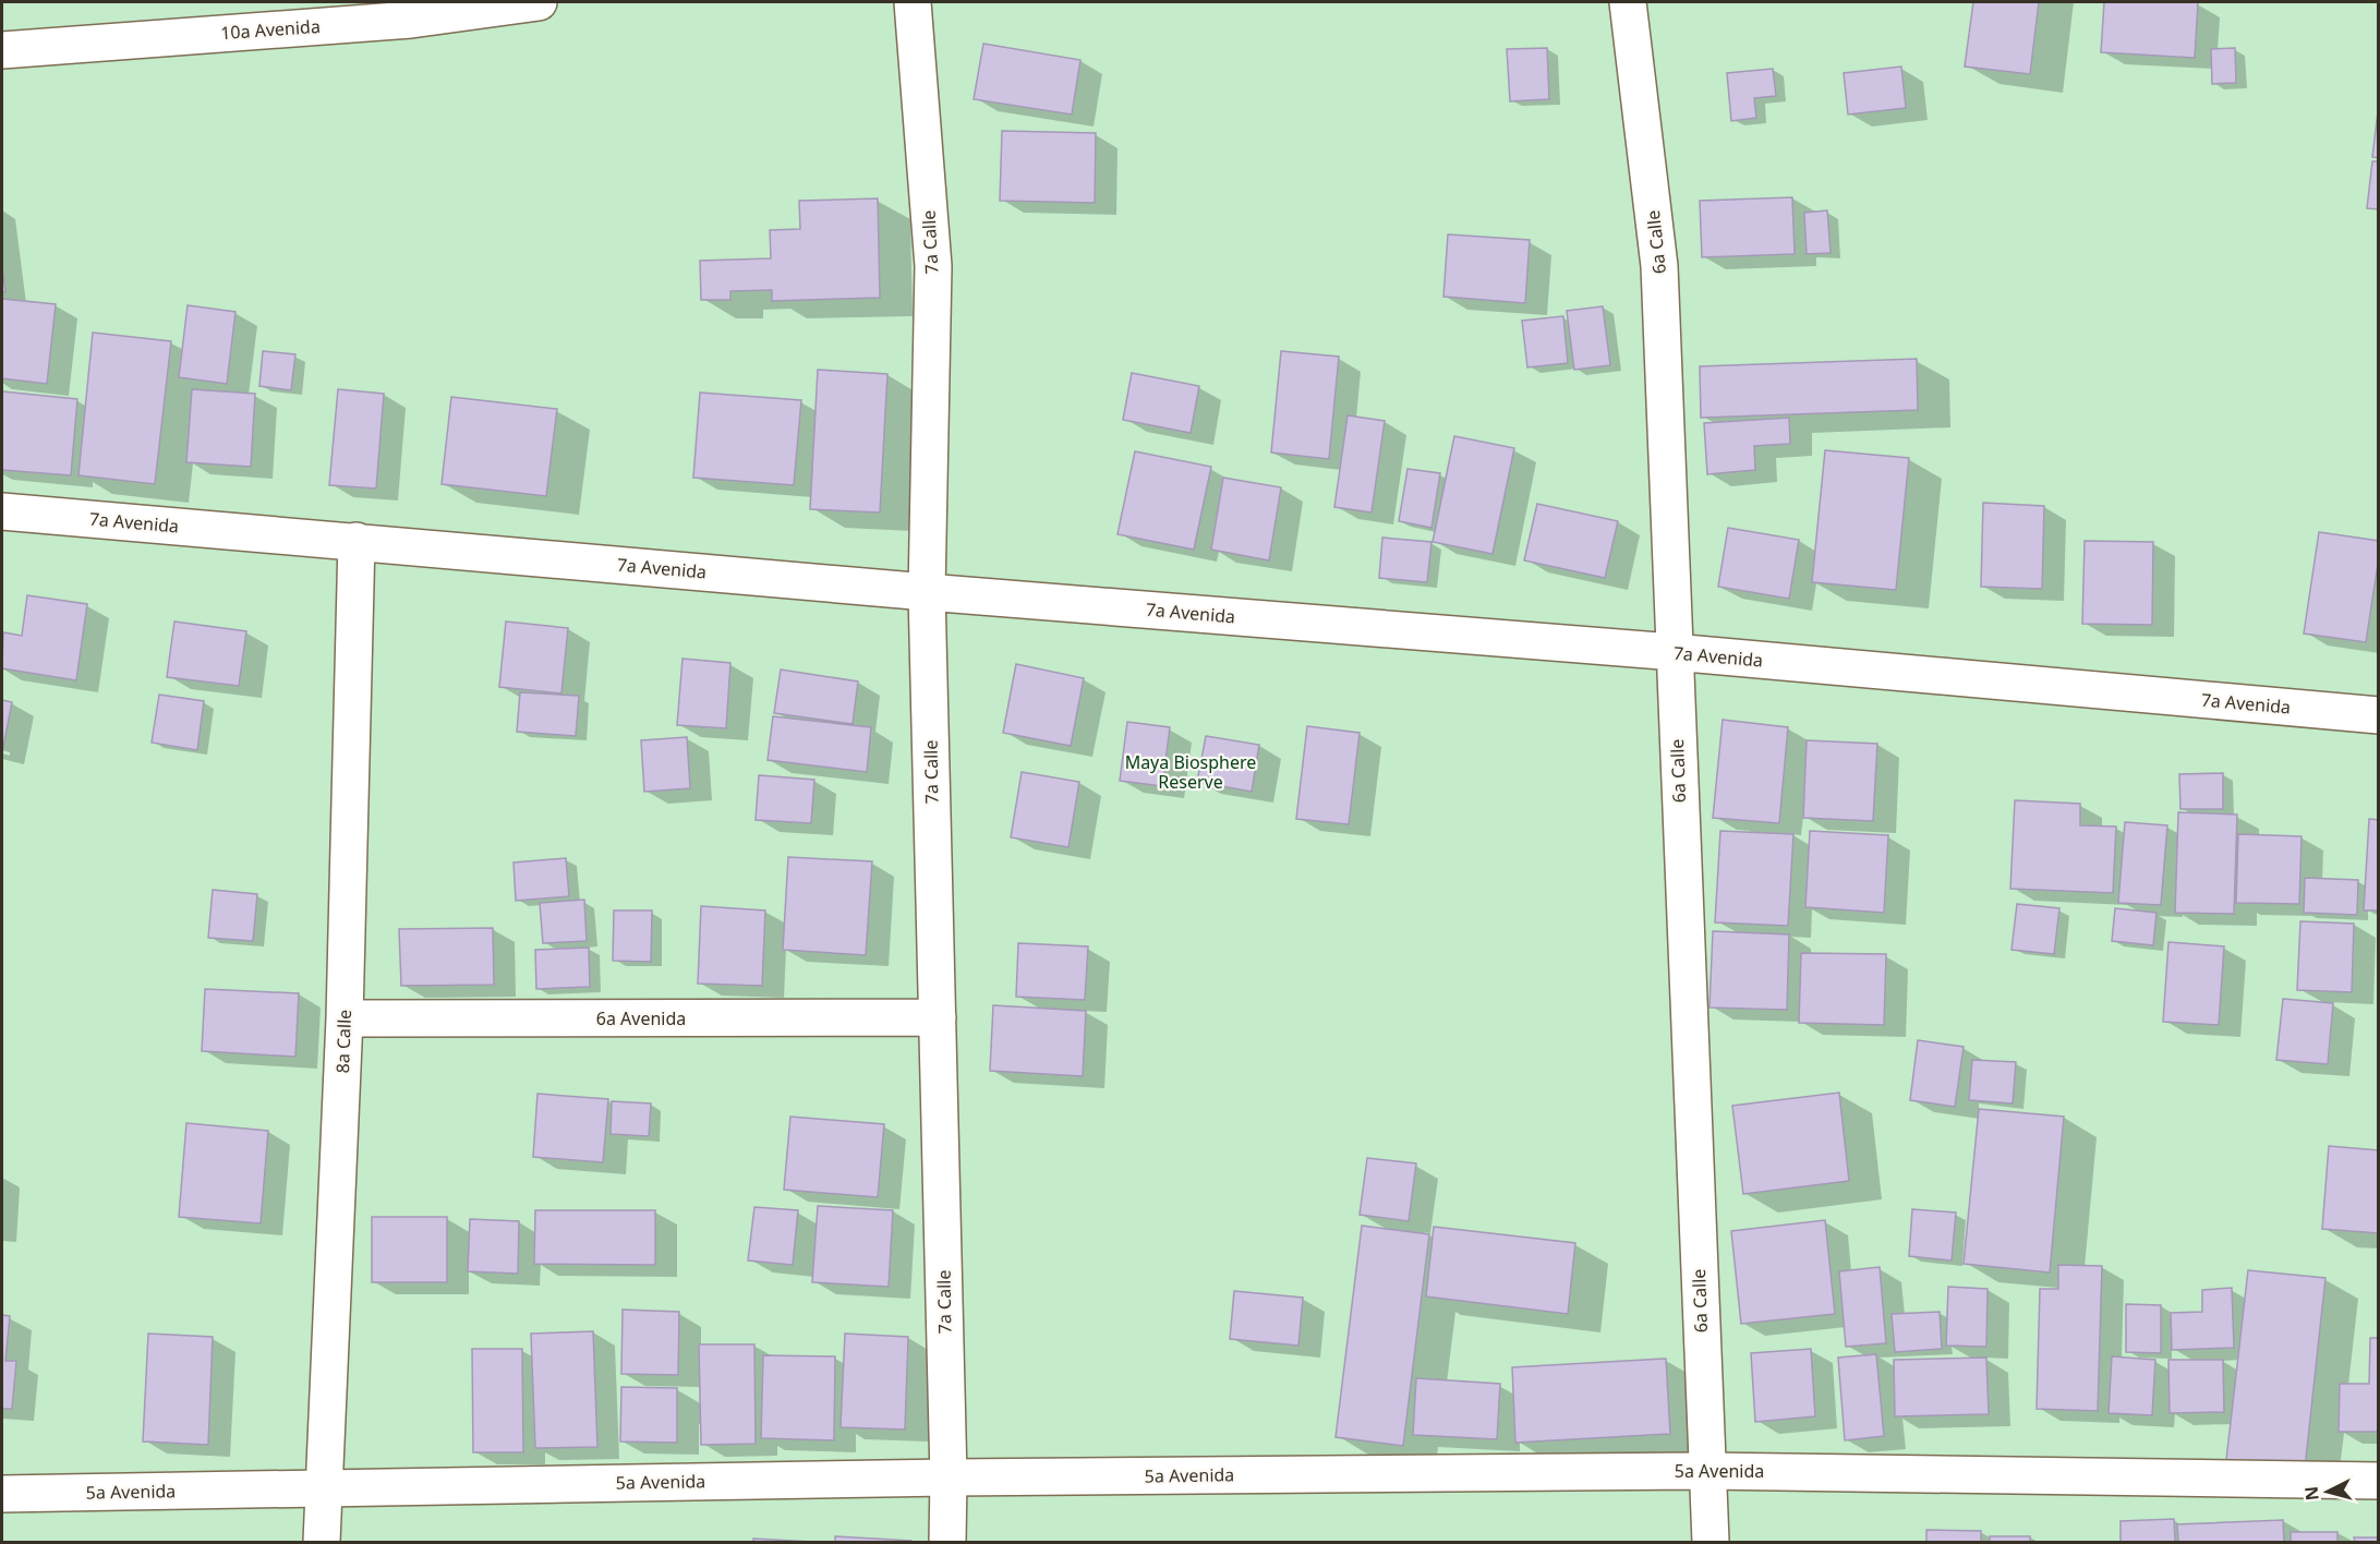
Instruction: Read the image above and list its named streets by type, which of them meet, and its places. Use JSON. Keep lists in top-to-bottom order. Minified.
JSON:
{"streets":{"street":["10a Avenida","7a Calle","6a Calle","7a Avenida","6a Avenida","8a Calle","5a Avenida"]},"crossings":[["7a Calle","7a Avenida"],["7a Calle","6a Avenida"],["7a Calle","5a Avenida"],["6a Calle","7a Avenida"],["6a Calle","5a Avenida"],["7a Avenida","8a Calle"],["6a Avenida","8a Calle"],["8a Calle","5a Avenida"]],"parks":["Maya Biosphere Reserve"],"north":"left"}
